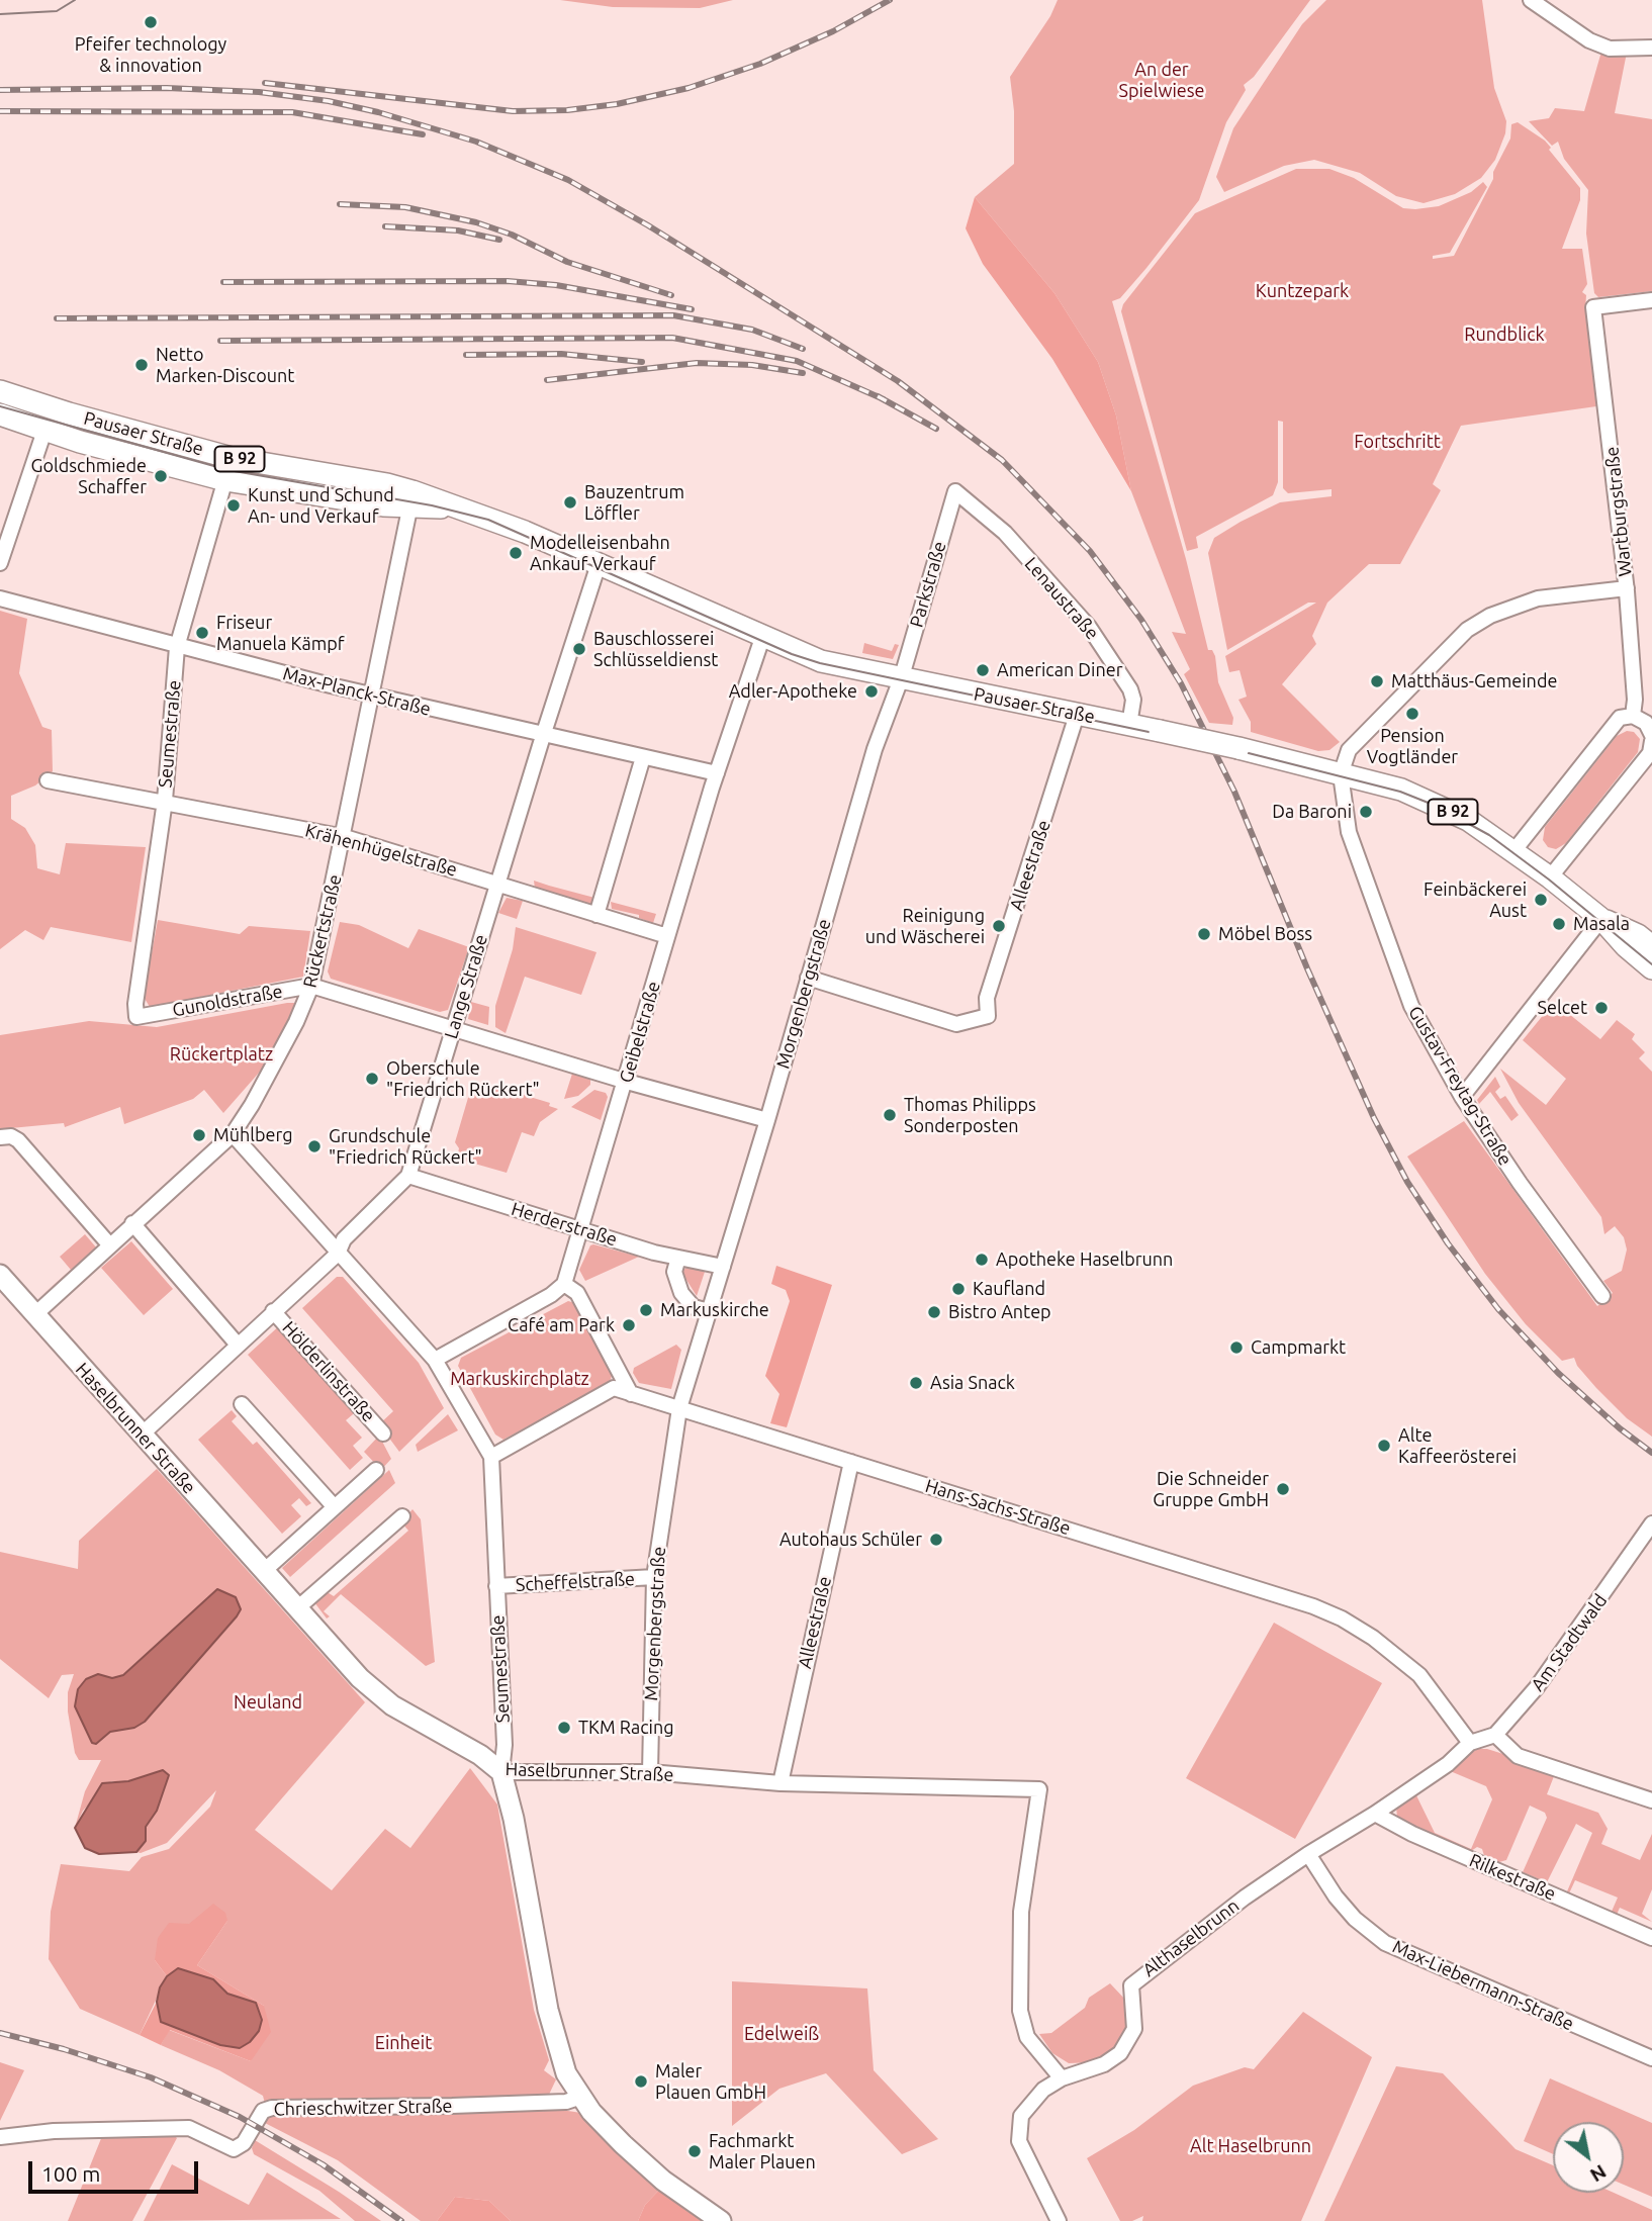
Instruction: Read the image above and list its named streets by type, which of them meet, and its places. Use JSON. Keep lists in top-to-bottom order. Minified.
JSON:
{"streets":{"main road":["Pausaer Straße","B 92"],"street":["Wartburgstraße","Parkstraße","Lenaustraße","Max-Planck-Straße","Seumestraße","Krähenhügelstraße","Alleestraße","Rückertstraße","Lange Straße","Morgenbergstraße","Gunoldstraße","Geibelstraße","Gustav-Freytag-Straße","Herderstraße","Hölderlinstraße","Haselbrunner Straße","Hans-Sachs-Straße","Scheffelstraße","Am Stadtwald","Rilkestraße","Althaselbrunn","Max-Liebermann-Straße","Chrieschwitzer Straße"]},"crossings":[["Pausaer Straße","Parkstraße"],["Pausaer Straße","Lenaustraße"],["Pausaer Straße","Seumestraße"],["Pausaer Straße","Alleestraße"],["Pausaer Straße","Rückertstraße"],["Pausaer Straße","Lange Straße"],["Pausaer Straße","Morgenbergstraße"],["Pausaer Straße","Geibelstraße"],["Pausaer Straße","Gustav-Freytag-Straße"],["Parkstraße","Lenaustraße"],["Parkstraße","Morgenbergstraße"],["Max-Planck-Straße","Seumestraße"],["Max-Planck-Straße","Rückertstraße"],["Max-Planck-Straße","Lange Straße"],["Max-Planck-Straße","Geibelstraße"],["Seumestraße","Krähenhügelstraße"],["Seumestraße","Rückertstraße"],["Seumestraße","Lange Straße"],["Seumestraße","Gunoldstraße"],["Seumestraße","Haselbrunner Straße"],["Seumestraße","Hans-Sachs-Straße"],["Seumestraße","Scheffelstraße"],["Seumestraße","Chrieschwitzer Straße"],["Krähenhügelstraße","Rückertstraße"],["Krähenhügelstraße","Lange Straße"],["Krähenhügelstraße","Geibelstraße"],["Alleestraße","Morgenbergstraße"],["Alleestraße","Haselbrunner Straße"],["Alleestraße","Hans-Sachs-Straße"],["Rückertstraße","Gunoldstraße"],["Rückertstraße","Haselbrunner Straße"],["Lange Straße","Gunoldstraße"],["Lange Straße","Herderstraße"],["Lange Straße","Hölderlinstraße"],["Lange Straße","Haselbrunner Straße"],["Morgenbergstraße","Gunoldstraße"],["Morgenbergstraße","Herderstraße"],["Morgenbergstraße","Haselbrunner Straße"],["Morgenbergstraße","Hans-Sachs-Straße"],["Morgenbergstraße","Scheffelstraße"],["Gunoldstraße","Geibelstraße"],["Geibelstraße","Herderstraße"],["Haselbrunner Straße","Althaselbrunn"],["Hans-Sachs-Straße","Althaselbrunn"],["Rilkestraße","Althaselbrunn"],["Althaselbrunn","Max-Liebermann-Straße"]],"parks":["An der Spielwiese","Kuntzepark","Rundblick","Fortschritt","Rückertplatz","Markuskirchplatz","Neuland","Edelweiß","Einheit","Alt Haselbrunn"],"places":["Pfeifer technology & innovation","Netto Marken-Discount","Goldschmiede Schaffer","Bauzentrum Löffler","Kunst und Schund An- und Verkauf","Modelleisenbahn Ankauf Verkauf","Friseur Manuela Kämpf","Bauschlosserei Schlüsseldienst","American Diner","Matthäus-Gemeinde","Adler-Apotheke","Pension Vogtländer","Da Baroni","Feinbäckerei Aust","Masala","Reinigung und Wäscherei","Möbel Boss","Selcet","Oberschule \"Friedrich Rückert\"","Thomas Philipps Sonderposten","Mühlberg","Grundschule \"Friedrich Rückert\"","Apotheke Haselbrunn","Kaufland","Markuskirche","Bistro Antep","Café am Park","Campmarkt","Asia Snack","Alte Kaffeerösterei","Die Schneider Gruppe GmbH","Autohaus Schüler","TKM Racing","Maler Plauen GmbH","Fachmarkt Maler Plauen"],"scale_bar":"100 m","north":"bottom right"}
